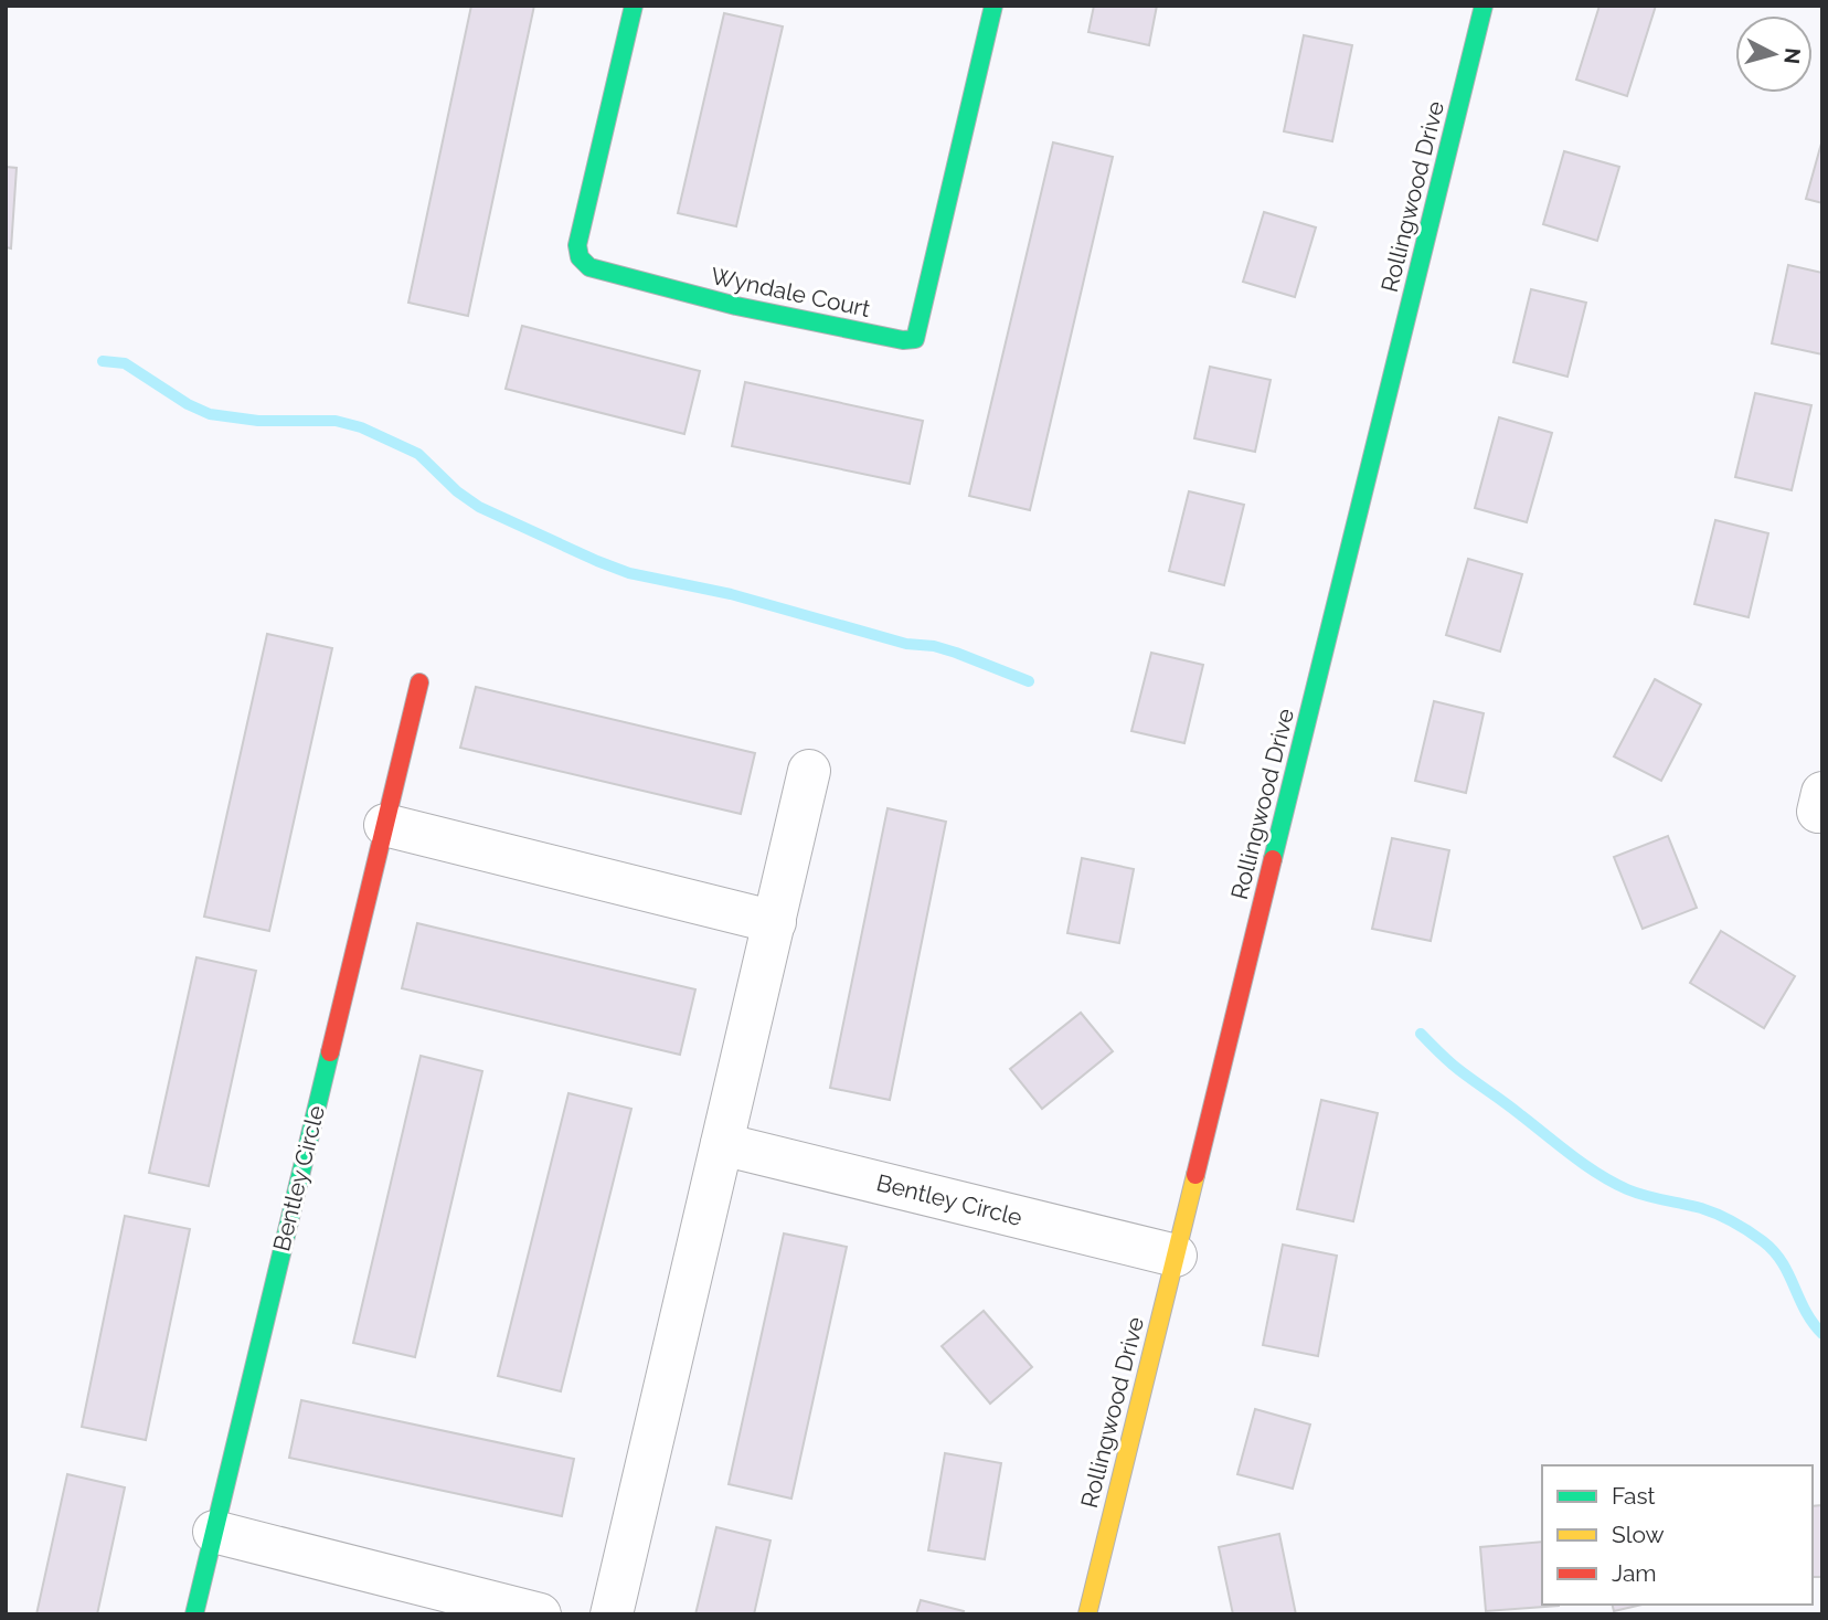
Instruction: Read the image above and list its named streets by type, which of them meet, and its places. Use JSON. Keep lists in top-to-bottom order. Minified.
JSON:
{"streets":{"street":["Rollingwood Drive","Wyndale Court","Bentley Circle"]},"crossings":[["Rollingwood Drive","Bentley Circle"]],"legend":["Fast","Slow","Jam"],"north":"right"}
